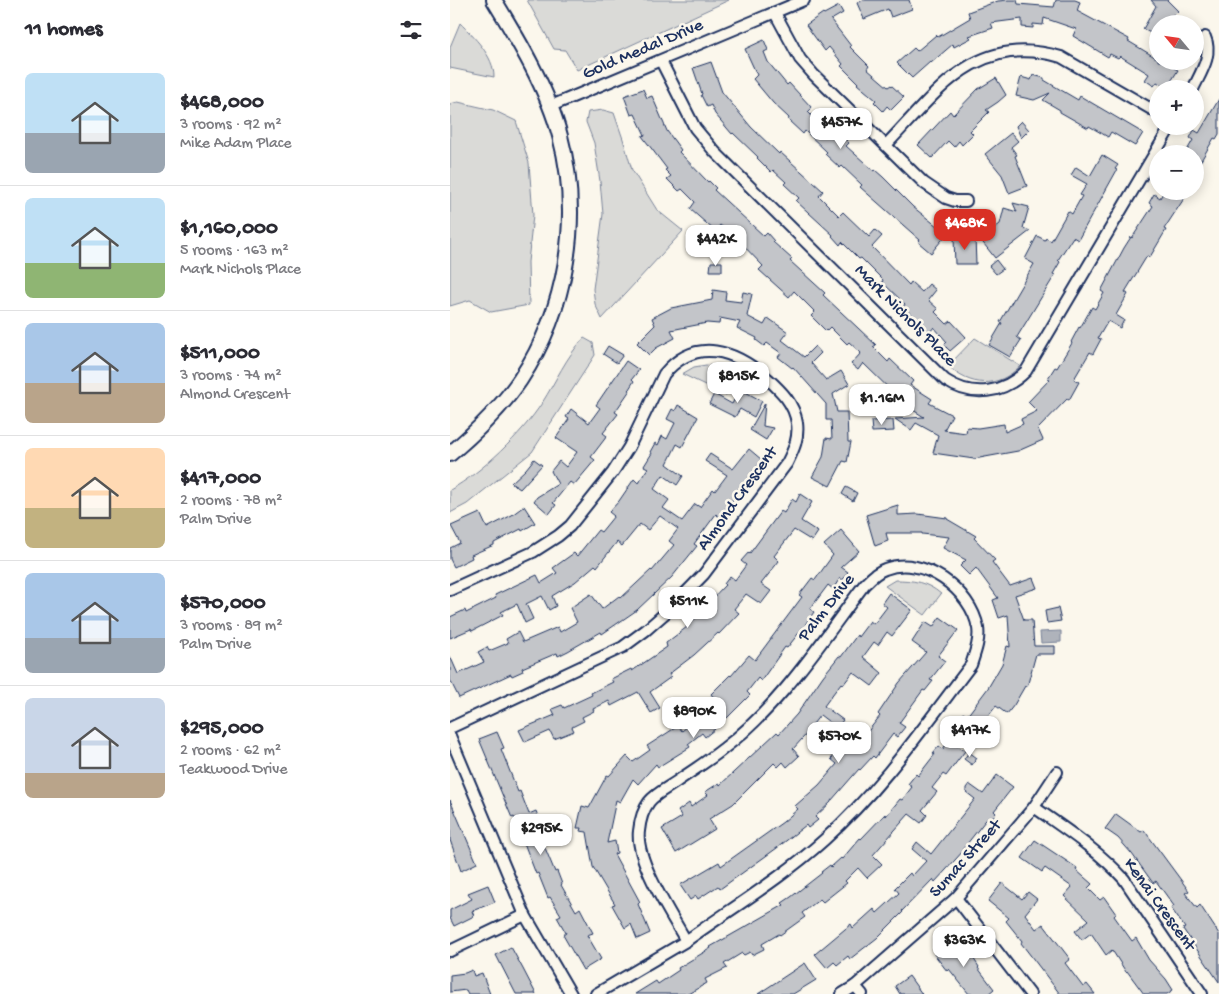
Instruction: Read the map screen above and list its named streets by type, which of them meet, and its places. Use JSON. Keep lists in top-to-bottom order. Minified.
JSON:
{"streets":{"street":["Gold Medal Drive","Mark Nichols Place","Almond Crescent","Palm Drive","Sumac Street","Kenai Crescent"]},"crossings":[["Gold Medal Drive","Mark Nichols Place"],["Sumac Street","Kenai Crescent"]],"north":"top left","page":{"heading":"11 homes","map_buttons":["+","−"],"list":[{"name":"$468,000","note":"3 rooms · 92 m² · Mike Adam Place"},{"name":"$1,160,000","note":"5 rooms · 163 m² · Mark Nichols Place"},{"name":"$511,000","note":"3 rooms · 74 m² · Almond Crescent"},{"name":"$417,000","note":"2 rooms · 78 m² · Palm Drive"},{"name":"$570,000","note":"3 rooms · 89 m² · Palm Drive"},{"name":"$295,000","note":"2 rooms · 62 m² · Teakwood Drive"}],"price":["$457K","$468K","$442K","$815K","$1.16M","$511K","$890K","$417K","$570K","$295K","$363K"]}}
